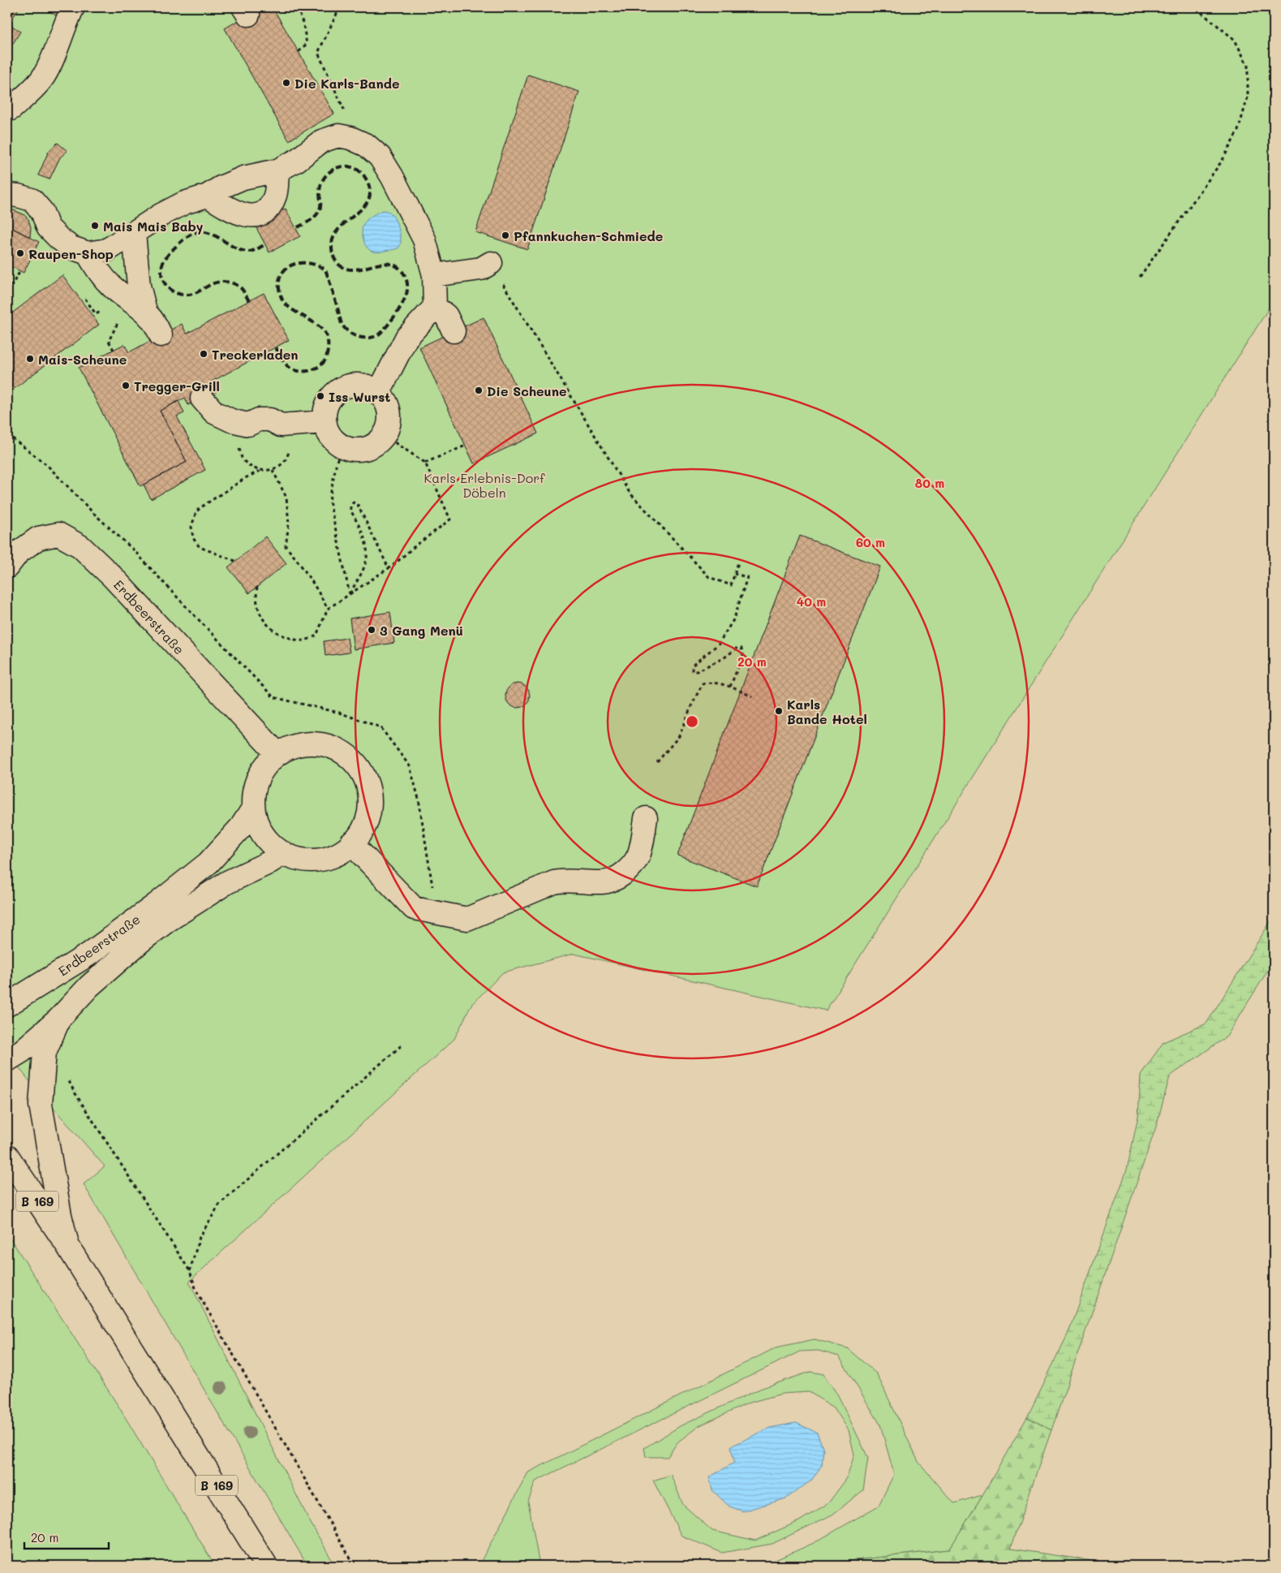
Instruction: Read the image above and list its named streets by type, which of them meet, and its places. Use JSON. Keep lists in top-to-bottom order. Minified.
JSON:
{"streets":{"street":["Erdbeerstraße","B 169"]},"crossings":[["Erdbeerstraße","B 169"]],"parks":["Karls Erlebnis-Dorf Döbeln"],"places":["Die Karls-Bande","Mais Mais Baby","Pfannkuchen-Schmiede","Raupen-Shop","Treckerladen","Mais-Scheune","Tregger-Grill","Die Scheune","Iss Wurst","3 Gang Menü","Karls Bande Hotel"],"scale_bar":"20 m","rings":["80 m","60 m","40 m","20 m"]}
